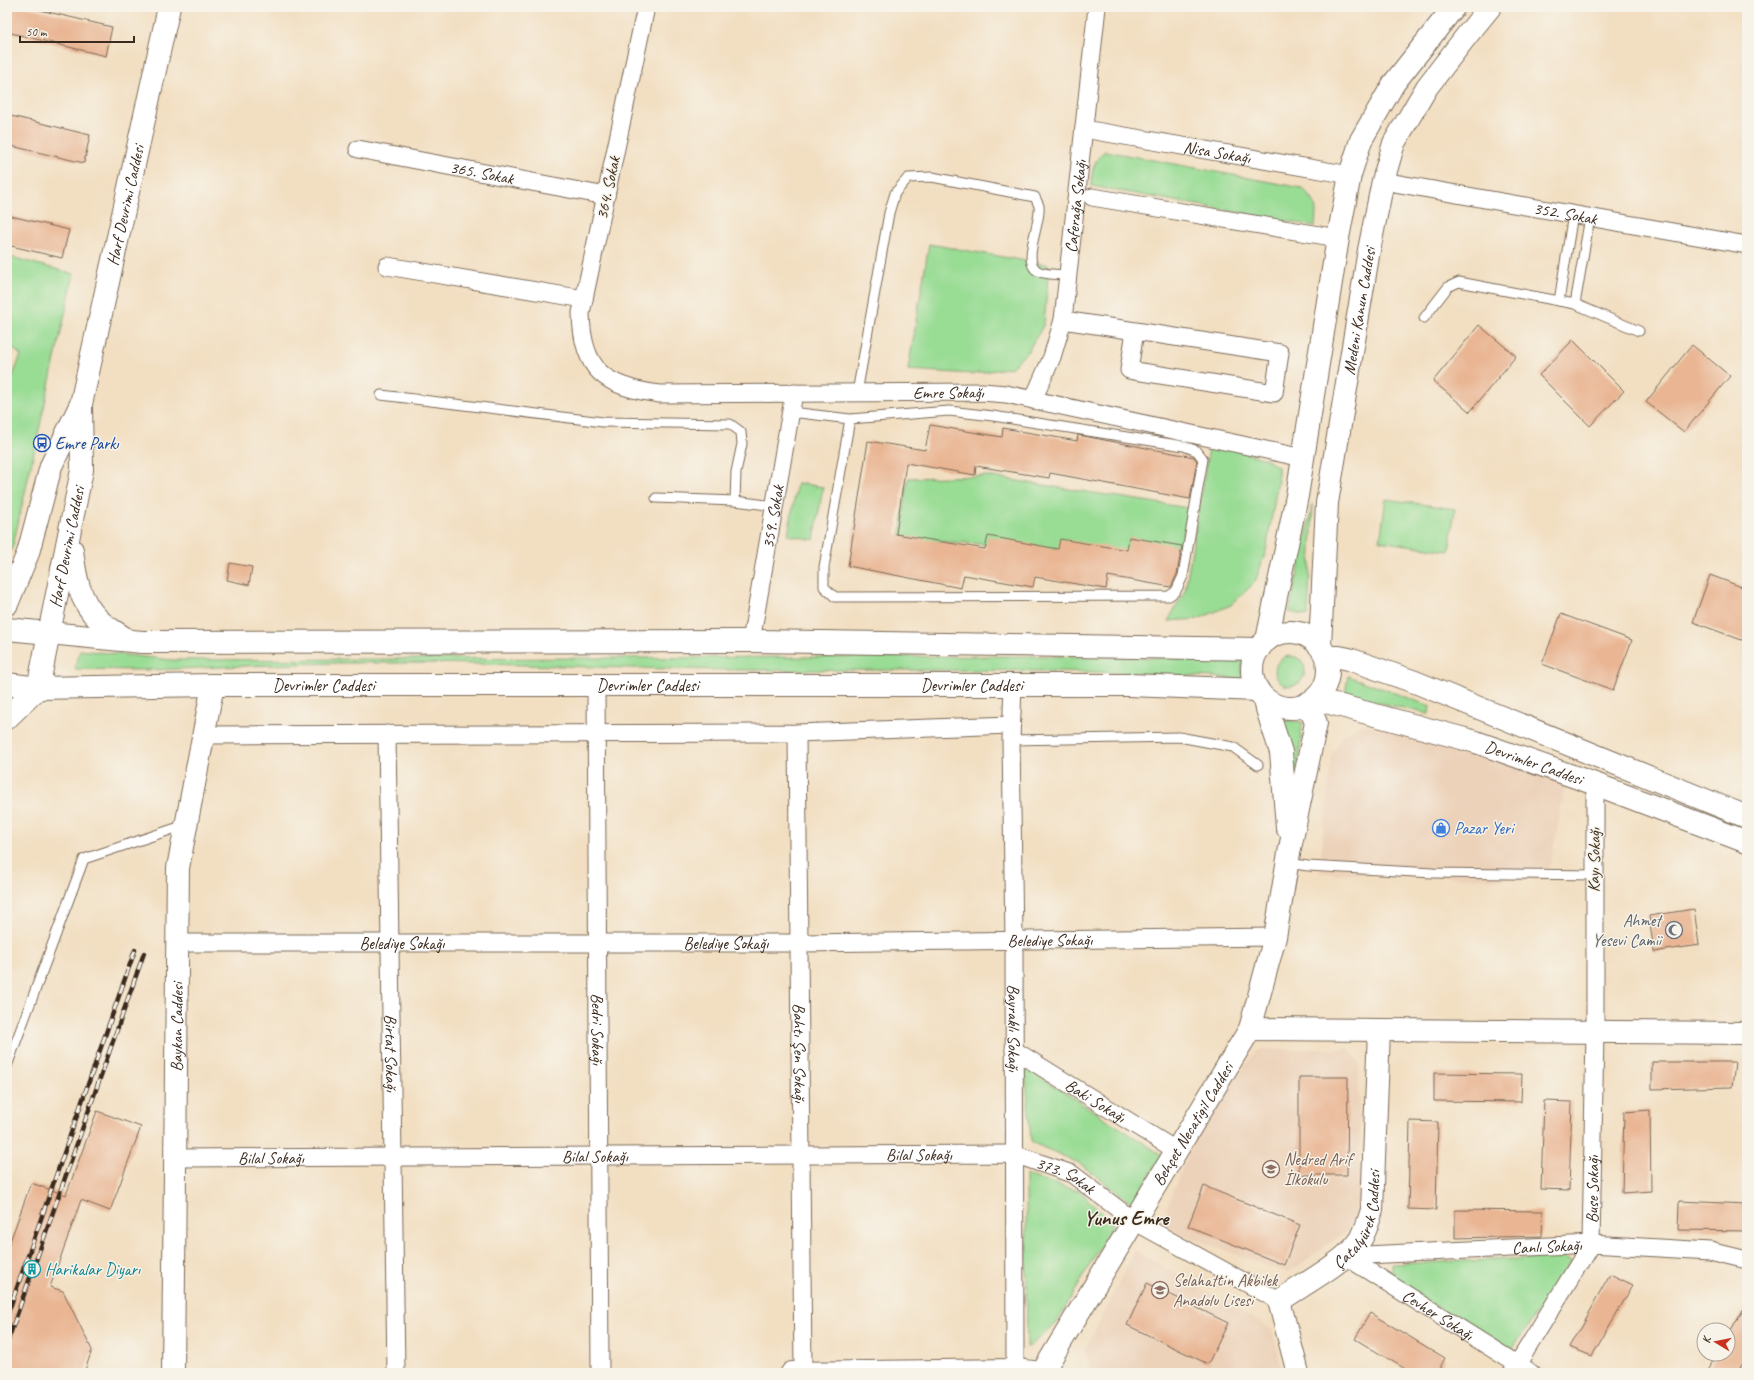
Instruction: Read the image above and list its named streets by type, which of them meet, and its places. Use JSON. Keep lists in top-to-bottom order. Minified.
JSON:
{"streets":{"main road":["Harf Devrimi Caddesi","Medeni Kanun Caddesi","Devrimler Caddesi","Baykan Caddesi","Behçet Necatigil Caddesi","Çatalyürek Caddesi"],"street":["Nisa Sokağı","365. Sokak","364. Sokak","Caferağa Sokağı","352. Sokak","Emre Sokağı","359. Sokak","Kayı Sokağı","Belediye Sokağı","Bayraklı Sokağı","Bedri Sokağı","Birtat Sokağı","Bahtı Şen Sokağı","Baki Sokağı","Bilal Sokağı","373. Sokak","Buse Sokağı","Canlı Sokağı","Cevher Sokağı"]},"crossings":[["Nisa Sokağı","Caferağa Sokağı"],["Nisa Sokağı","Medeni Kanun Caddesi"],["365. Sokak","364. Sokak"],["364. Sokak","Emre Sokağı"],["Harf Devrimi Caddesi","Devrimler Caddesi"],["Caferağa Sokağı","Emre Sokağı"],["352. Sokak","Medeni Kanun Caddesi"],["Medeni Kanun Caddesi","Emre Sokağı"],["Medeni Kanun Caddesi","Devrimler Caddesi"],["Medeni Kanun Caddesi","Behçet Necatigil Caddesi"],["Emre Sokağı","359. Sokak"],["Devrimler Caddesi","Kayı Sokağı"],["Devrimler Caddesi","Baykan Caddesi"],["Devrimler Caddesi","Bayraklı Sokağı"],["Devrimler Caddesi","Bedri Sokağı"],["Devrimler Caddesi","Behçet Necatigil Caddesi"],["Kayı Sokağı","Buse Sokağı"],["Belediye Sokağı","Baykan Caddesi"],["Belediye Sokağı","Bayraklı Sokağı"],["Belediye Sokağı","Bedri Sokağı"],["Belediye Sokağı","Birtat Sokağı"],["Belediye Sokağı","Bahtı Şen Sokağı"],["Belediye Sokağı","Behçet Necatigil Caddesi"],["Baykan Caddesi","Bilal Sokağı"],["Bayraklı Sokağı","Baki Sokağı"],["Bayraklı Sokağı","Behçet Necatigil Caddesi"],["Bayraklı Sokağı","Bilal Sokağı"],["Bayraklı Sokağı","373. Sokak"],["Bedri Sokağı","Bilal Sokağı"],["Birtat Sokağı","Bilal Sokağı"],["Bahtı Şen Sokağı","Bilal Sokağı"],["Baki Sokağı","Behçet Necatigil Caddesi"],["Behçet Necatigil Caddesi","373. Sokak"],["Bilal Sokağı","373. Sokak"],["373. Sokak","Çatalyürek Caddesi"],["Buse Sokağı","Canlı Sokağı"],["Buse Sokağı","Cevher Sokağı"],["Çatalyürek Caddesi","Canlı Sokağı"],["Çatalyürek Caddesi","Cevher Sokağı"],["Canlı Sokağı","Cevher Sokağı"]],"districts":["Yunus Emre"],"places":{"bus stop":["Emre Parkı"],"shop":["Pazar Yeri"],"mosque":["Ahmet Yesevi Camii"],"school or university":["Nedred Arif İlkokulu","Selahattin Akbilek Anadolu Lisesi"],"building":["Harikalar Diyarı"]},"scale_bar":"50 m","north":"left"}
